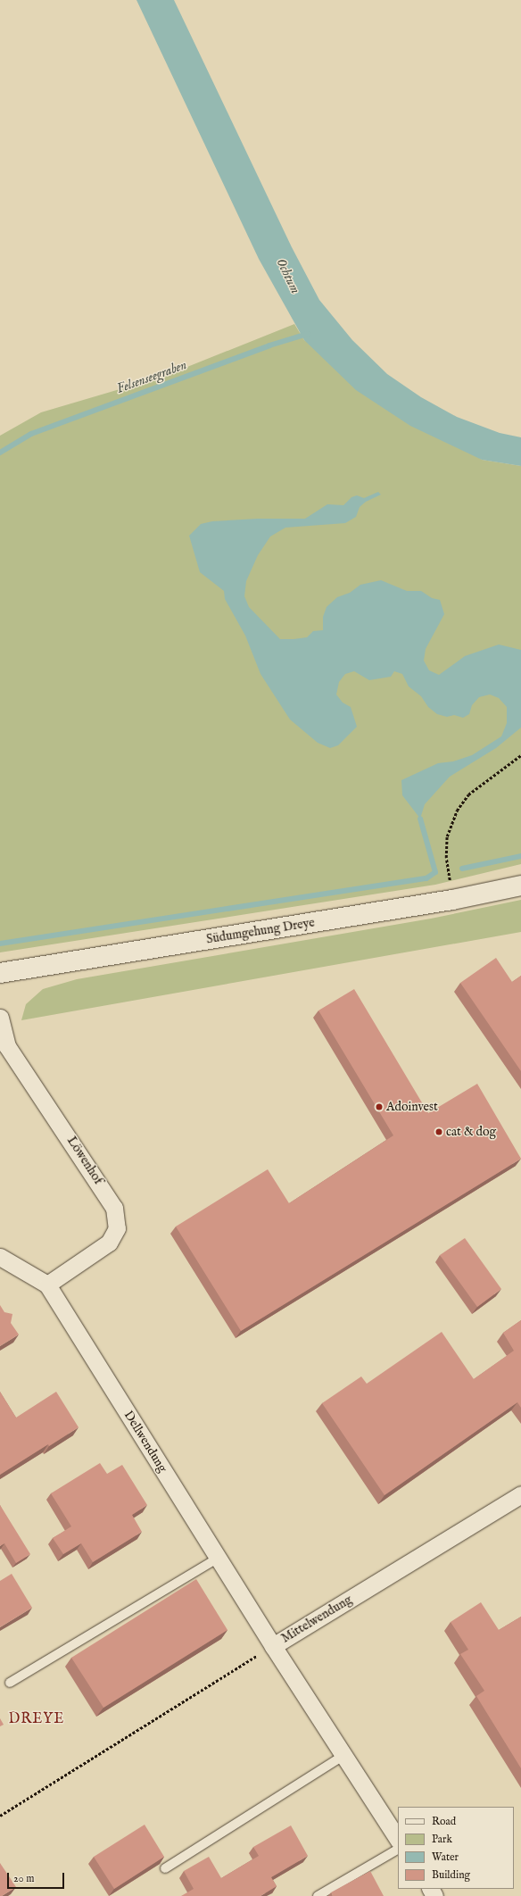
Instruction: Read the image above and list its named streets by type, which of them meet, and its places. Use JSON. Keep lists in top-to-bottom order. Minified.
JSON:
{"streets":{"main road":["Südumgehung Dreye"],"street":["Löwenhof","Dellwendung","Mittelwendung"]},"crossings":[["Löwenhof","Dellwendung"],["Dellwendung","Mittelwendung"]],"districts":["DREYE"],"water":["Ochtum","Felsenseegraben"],"places":["Adoinvest","cat & dog"],"legend":["Road","Park","Water","Building"],"scale_bar":"20 m"}
